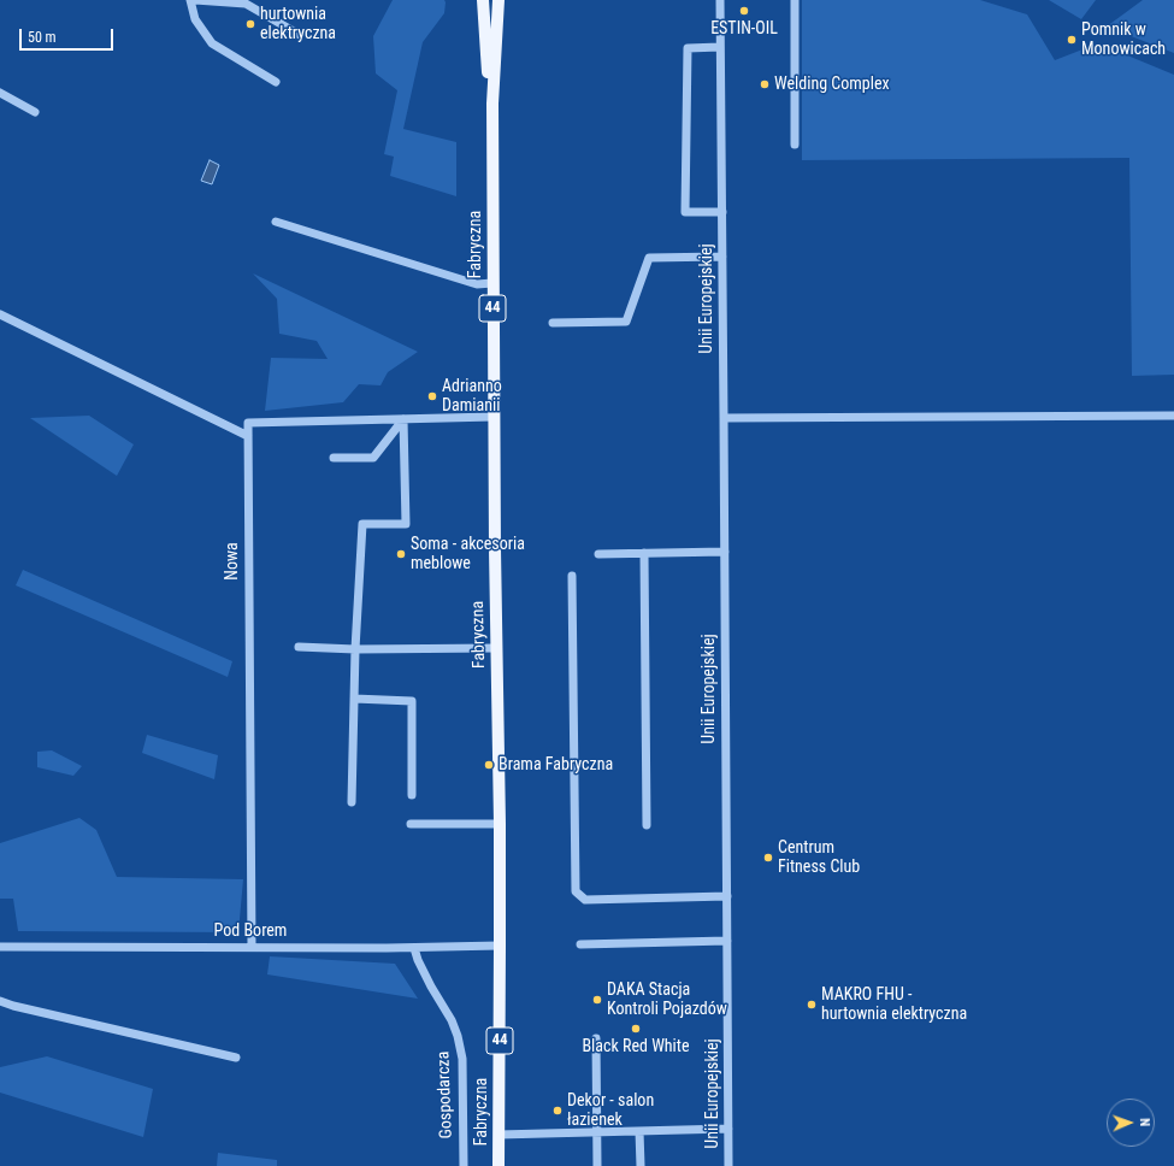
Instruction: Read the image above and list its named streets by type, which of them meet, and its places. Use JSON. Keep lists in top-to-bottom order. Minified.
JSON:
{"streets":{"main road":["Fabryczna","44"],"street":["Unii Europejskiej","Nowa","Pod Borem","Gospodarcza"]},"crossings":[["Fabryczna","Pod Borem"],["Nowa","Pod Borem"],["Pod Borem","Gospodarcza"]],"places":["ESTIN-OIL","hurtownia elektryczna","Pomnik w Monowicach","Welding Complex","Adrianno Damianii","Soma - akcesoria meblowe","Brama Fabryczna","Centrum Fitness Club","DAKA Stacja Kontroli Pojazdów","MAKRO FHU - hurtownia elektryczna","Black Red White","Dekor - salon łazienek"],"scale_bar":"50 m","north":"right"}
